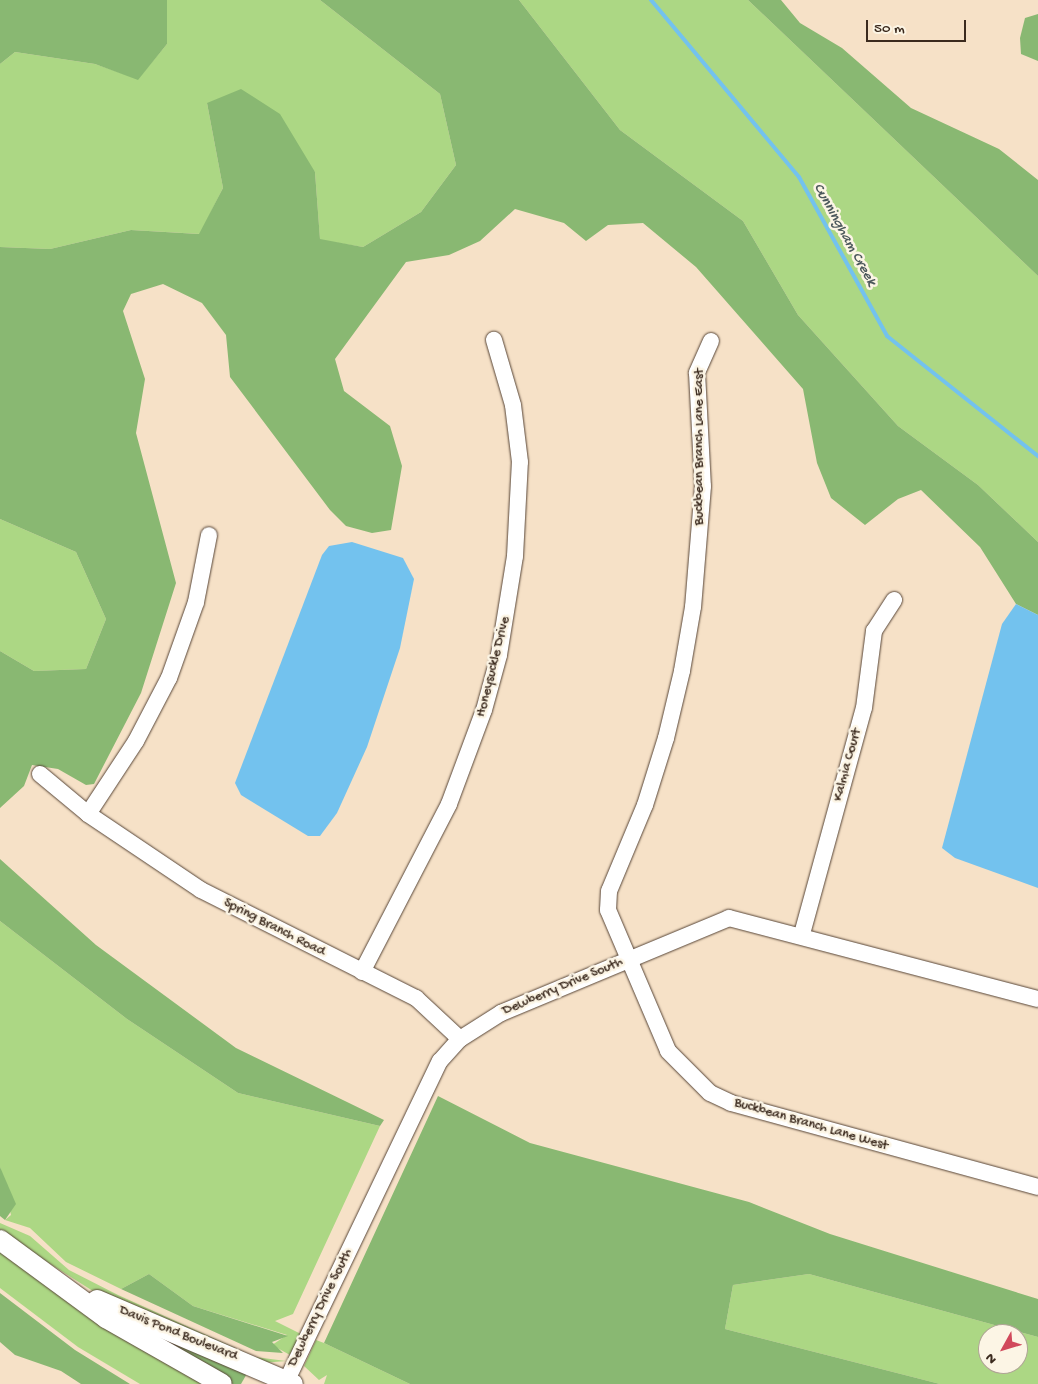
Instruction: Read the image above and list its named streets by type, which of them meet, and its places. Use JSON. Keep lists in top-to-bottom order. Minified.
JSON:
{"streets":{"street":["Buckbean Branch Lane East","Honeysuckle Drive","Kalmia Court","Spring Branch Road","Dewberry Drive South","Buckbean Branch Lane West","Davis Pond Boulevard"]},"crossings":[["Buckbean Branch Lane East","Dewberry Drive South"],["Buckbean Branch Lane East","Buckbean Branch Lane West"],["Honeysuckle Drive","Spring Branch Road"],["Kalmia Court","Dewberry Drive South"],["Spring Branch Road","Dewberry Drive South"],["Dewberry Drive South","Buckbean Branch Lane West"],["Dewberry Drive South","Davis Pond Boulevard"]],"water":["Cunningham Creek"],"scale_bar":"50 m","north":"bottom left"}
